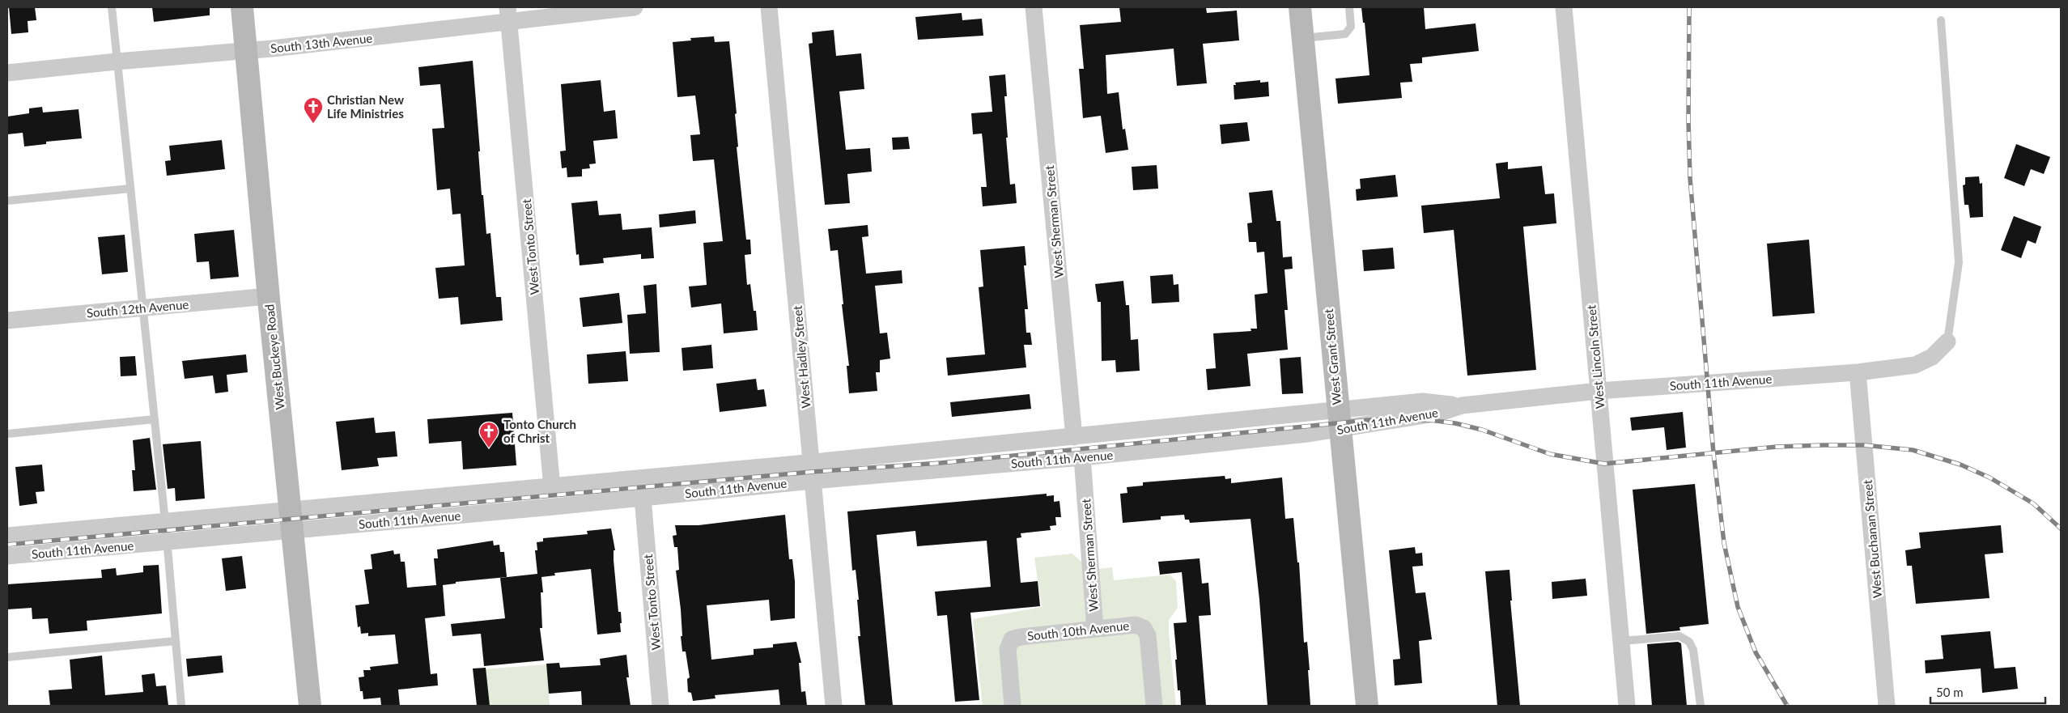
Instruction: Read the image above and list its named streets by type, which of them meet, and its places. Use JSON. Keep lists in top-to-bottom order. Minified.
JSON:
{"streets":{"main road":["West Buckeye Road","West Grant Street"],"street":["South 13th Avenue","West Sherman Street","West Tonto Street","South 12th Avenue","West Hadley Street","West Lincoln Street","South 11th Avenue","West Buchanan Street","South 10th Avenue"]},"crossings":[["South 13th Avenue","West Tonto Street"],["South 13th Avenue","West Buckeye Road"],["West Sherman Street","South 11th Avenue"],["West Sherman Street","South 10th Avenue"],["West Tonto Street","South 11th Avenue"],["South 12th Avenue","West Buckeye Road"],["West Buckeye Road","South 11th Avenue"],["West Hadley Street","South 11th Avenue"],["West Grant Street","South 11th Avenue"],["West Lincoln Street","South 11th Avenue"],["South 11th Avenue","West Buchanan Street"]],"places":{"church":["Christian New Life Ministries","Tonto Church of Christ"]},"scale_bar":"50 m"}
